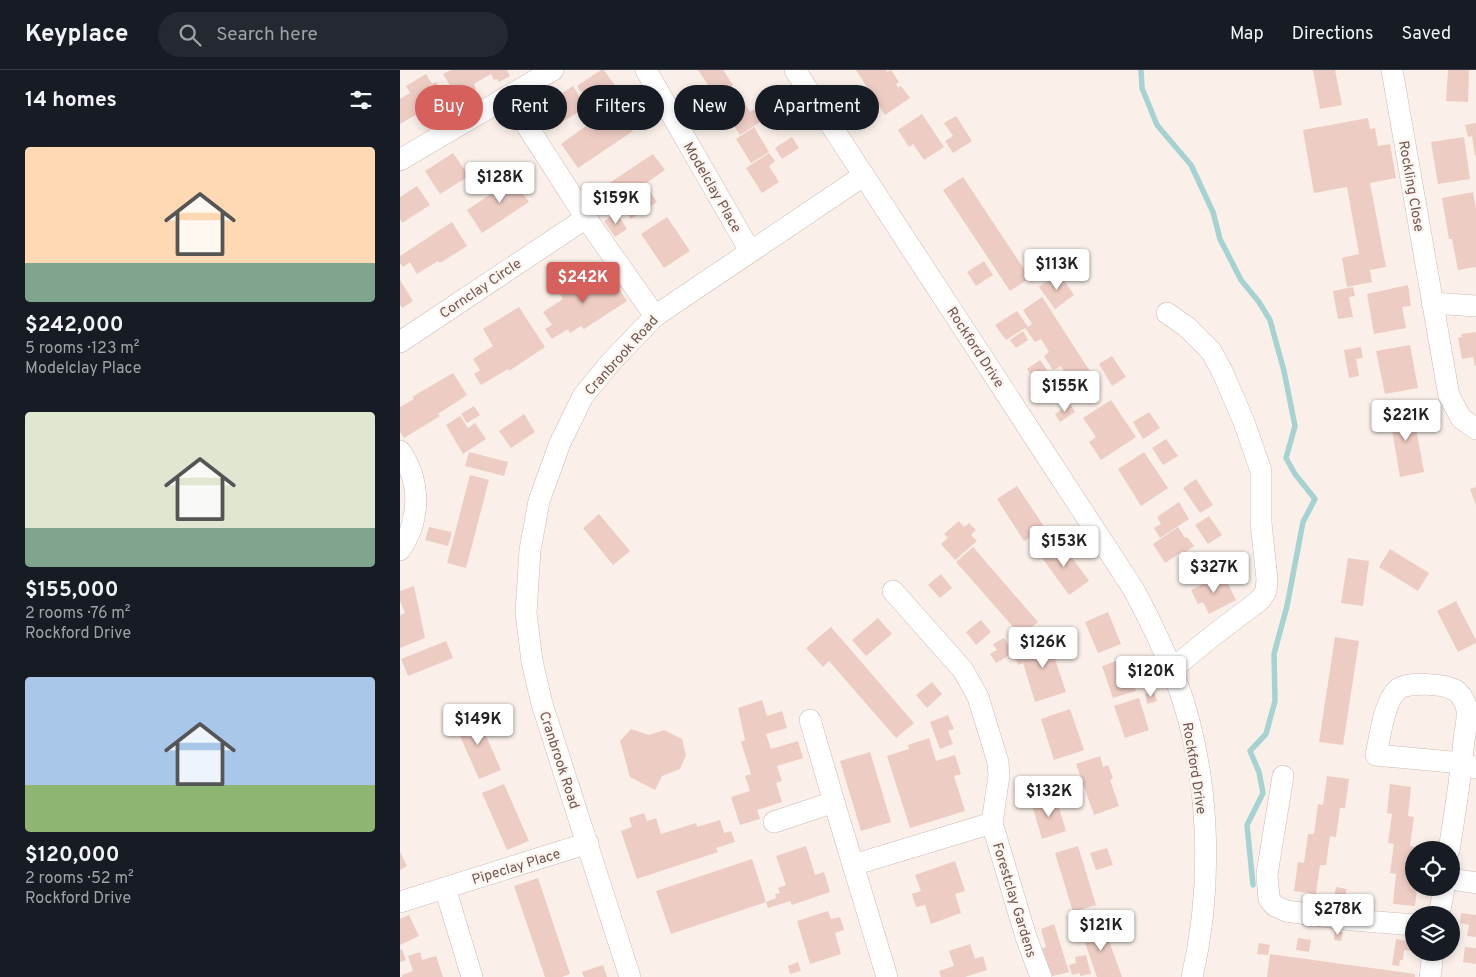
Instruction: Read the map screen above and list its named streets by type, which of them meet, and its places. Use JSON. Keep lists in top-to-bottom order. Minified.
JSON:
{"streets":{"street":["Rockling Close","Modelclay Place","Cornclay Circle","Rockford Drive","Cranbrook Road","Pipeclay Place","Forestclay Gardens"]},"crossings":[["Modelclay Place","Cranbrook Road"],["Rockford Drive","Cranbrook Road"],["Cranbrook Road","Pipeclay Place"]],"page":{"header":"Keyplace","search":"Search here","nav":["Map","Directions","Saved"],"heading":"14 homes","chip":["Buy","Rent","Filters","New","Apartment"],"list":[{"name":"$242,000","note":"5 rooms · 123 m² · Modelclay Place"},{"name":"$155,000","note":"2 rooms · 76 m² · Rockford Drive"},{"name":"$120,000","note":"2 rooms · 52 m² · Rockford Drive"}],"price":["$128K","$159K","$113K","$242K","$155K","$221K","$153K","$327K","$126K","$120K","$149K","$132K","$278K","$121K"]}}
